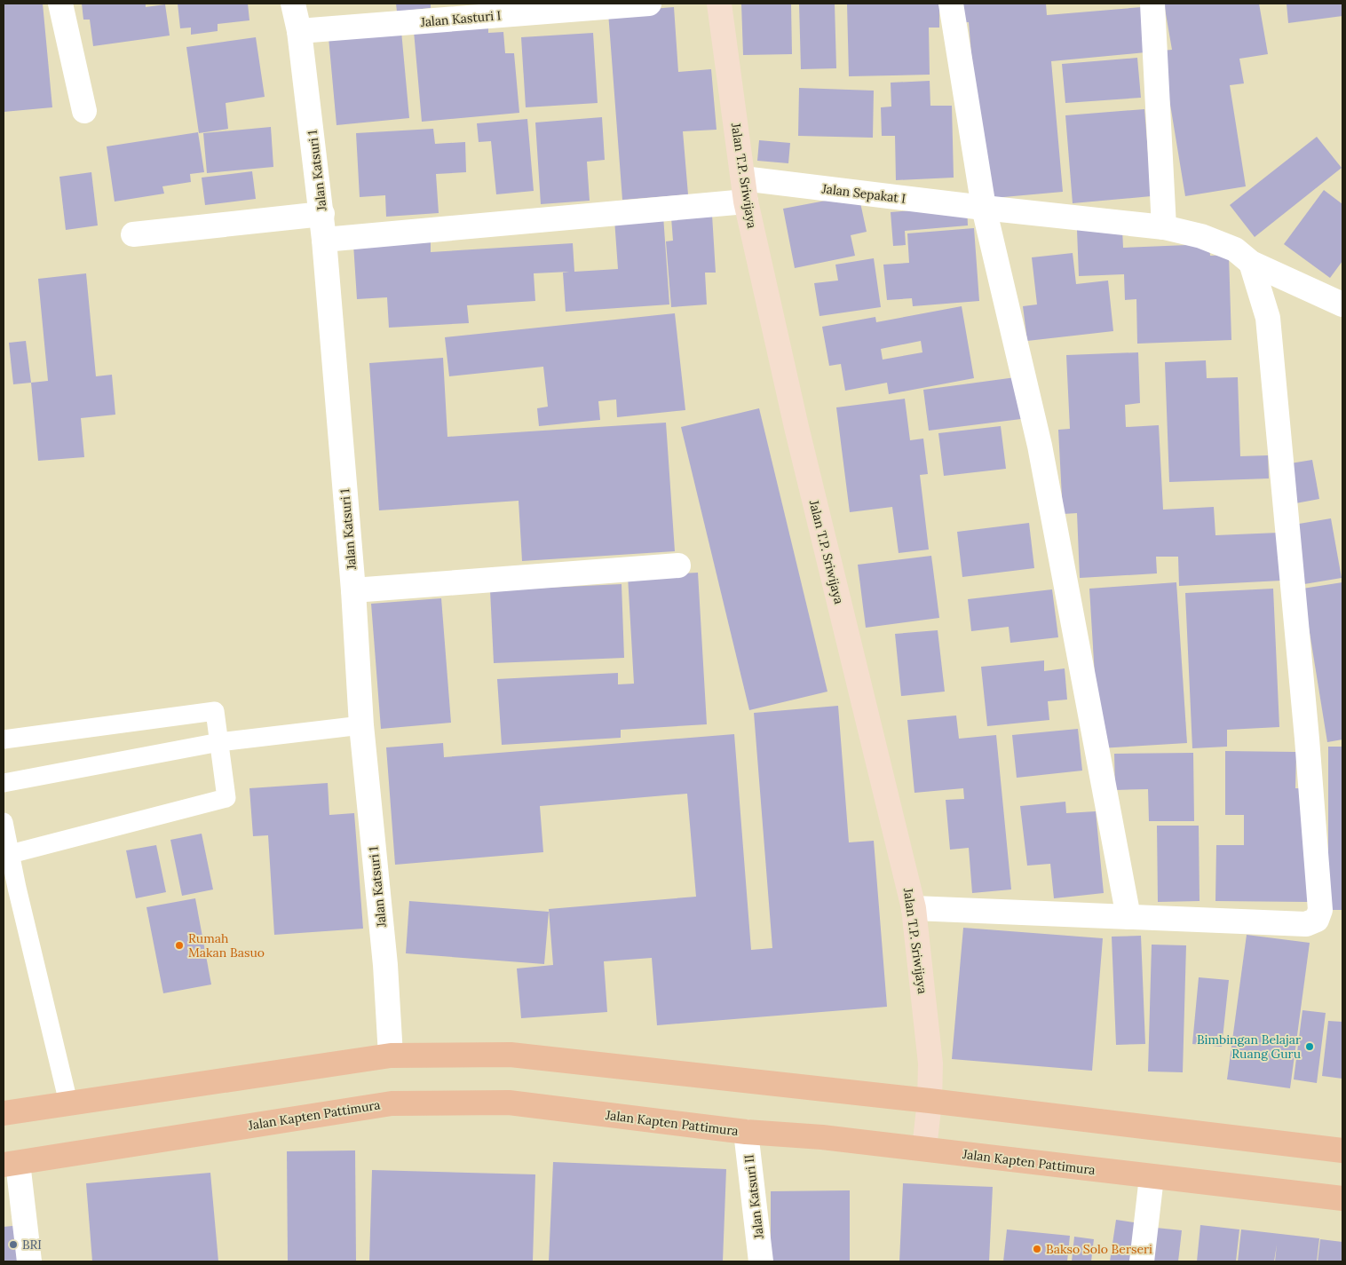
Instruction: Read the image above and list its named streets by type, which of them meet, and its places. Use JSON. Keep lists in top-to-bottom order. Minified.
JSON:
{"streets":{"main road":["Jalan T.P. Sriwijaya","Jalan Kapten Pattimura"],"street":["Jalan Kasturi I","Jalan Katsuri 1","Jalan Sepakat I","Jalan Katsuri II"]},"crossings":[["Jalan Kasturi I","Jalan Katsuri 1"],["Jalan Katsuri 1","Jalan Sepakat I"],["Jalan T.P. Sriwijaya","Jalan Sepakat I"],["Jalan T.P. Sriwijaya","Jalan Kapten Pattimura"],["Jalan Kapten Pattimura","Jalan Katsuri II"]],"places":["Rumah Makan Basuo","Bimbingan Belajar Ruang Guru","BRI","Bakso Solo Berseri"]}
